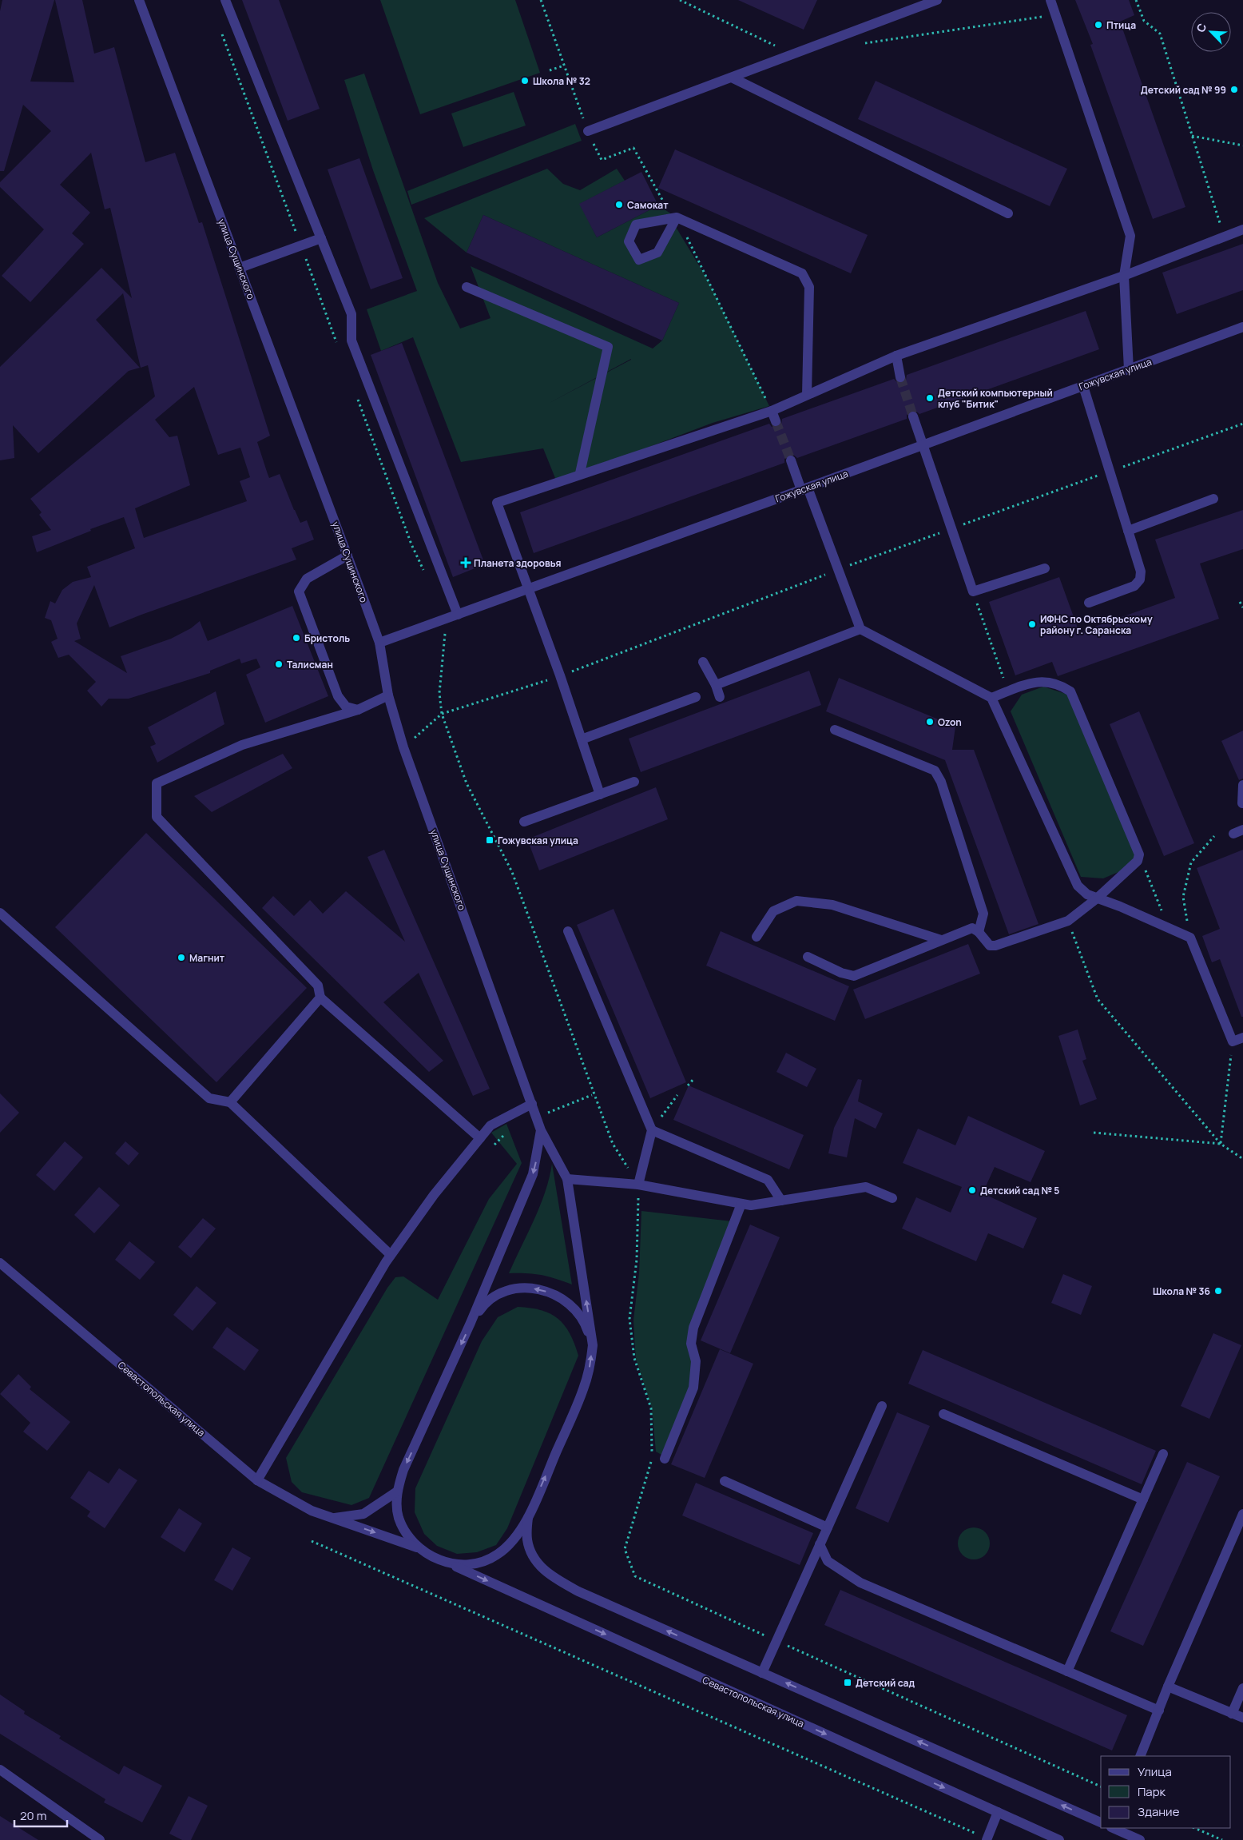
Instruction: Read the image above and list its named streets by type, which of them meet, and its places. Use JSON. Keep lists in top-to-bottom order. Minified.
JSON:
{"streets":{"street":["улица Сущинского","Гожувская улица","Севастопольская улица"]},"crossings":[["улица Сущинского","Гожувская улица"]],"places":{"other":["Птица","Школа № 32","Детский сад № 99","Самокат","Детский компьютерный клуб \"Битик\"","ИФНС по Октябрьскому району г. Саранска","Бристоль","Талисман","Ozon","Магнит","Детский сад № 5","Школа № 36"],"health":["Планета здоровья"],"transit":["Гожувская улица","Детский сад"]},"legend":["Улица","Парк","Здание"],"scale_bar":"20 m","north":"top left"}
